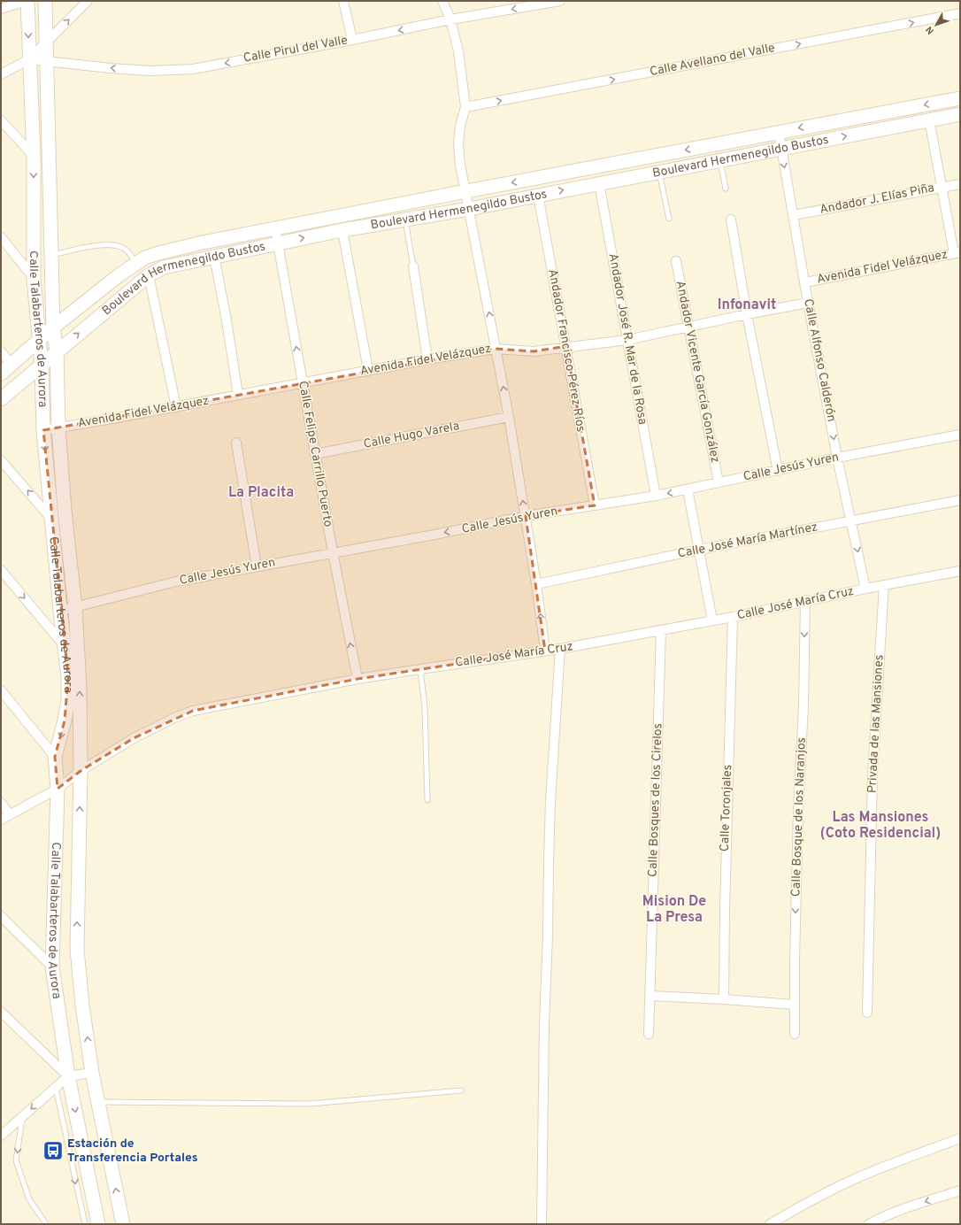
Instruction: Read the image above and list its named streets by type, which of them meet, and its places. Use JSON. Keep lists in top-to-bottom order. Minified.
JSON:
{"streets":{"street":["Calle Pirul del Valle","Calle Avellano del Valle","Boulevard Hermenegildo Bustos","Andador J. Elías Piña","Avenida Fidel Velázquez","Calle Talabarteros de Aurora","Andador José R. Mar de la Rosa","Andador Francisco Pérez Ríos","Calle Alfonso Calderón","Andador Vicente García González","Calle Hugo Varela","Calle Felipe Carrillo Puerto","Calle Jesús Yuren","Calle José María Martínez","Calle José María Cruz","Privada de las Mansiones","Calle Bosques de los Cirelos","Calle Toronjales","Calle Bosque de los Naranjos"]},"crossings":[["Calle Pirul del Valle","Calle Talabarteros de Aurora"],["Boulevard Hermenegildo Bustos","Calle Talabarteros de Aurora"],["Boulevard Hermenegildo Bustos","Andador José R. Mar de la Rosa"],["Boulevard Hermenegildo Bustos","Andador Francisco Pérez Ríos"],["Boulevard Hermenegildo Bustos","Calle Alfonso Calderón"],["Boulevard Hermenegildo Bustos","Calle Felipe Carrillo Puerto"],["Andador J. Elías Piña","Calle Alfonso Calderón"],["Avenida Fidel Velázquez","Calle Talabarteros de Aurora"],["Avenida Fidel Velázquez","Andador José R. Mar de la Rosa"],["Avenida Fidel Velázquez","Andador Francisco Pérez Ríos"],["Avenida Fidel Velázquez","Calle Alfonso Calderón"],["Avenida Fidel Velázquez","Andador Vicente García González"],["Avenida Fidel Velázquez","Calle Felipe Carrillo Puerto"],["Calle Talabarteros de Aurora","Calle Jesús Yuren"],["Calle Talabarteros de Aurora","Calle José María Cruz"],["Andador José R. Mar de la Rosa","Calle Jesús Yuren"],["Andador Francisco Pérez Ríos","Calle Jesús Yuren"],["Calle Alfonso Calderón","Calle Jesús Yuren"],["Calle Alfonso Calderón","Calle José María Martínez"],["Calle Alfonso Calderón","Calle José María Cruz"],["Andador Vicente García González","Calle Jesús Yuren"],["Calle Hugo Varela","Calle Felipe Carrillo Puerto"],["Calle Felipe Carrillo Puerto","Calle Jesús Yuren"],["Calle Felipe Carrillo Puerto","Calle José María Cruz"],["Calle José María Cruz","Privada de las Mansiones"],["Calle José María Cruz","Calle Bosques de los Cirelos"],["Calle José María Cruz","Calle Toronjales"],["Calle José María Cruz","Calle Bosque de los Naranjos"]],"one_way":["Calle Pirul del Valle","Calle Avellano del Valle","Calle Bosque de los Naranjos"],"districts":["Infonavit","La Placita","Las Mansiones (Coto Residencial)","Mision De La Presa"],"places":{"bus stop":["Estación de Transferencia Portales"]},"north":"bottom left"}
